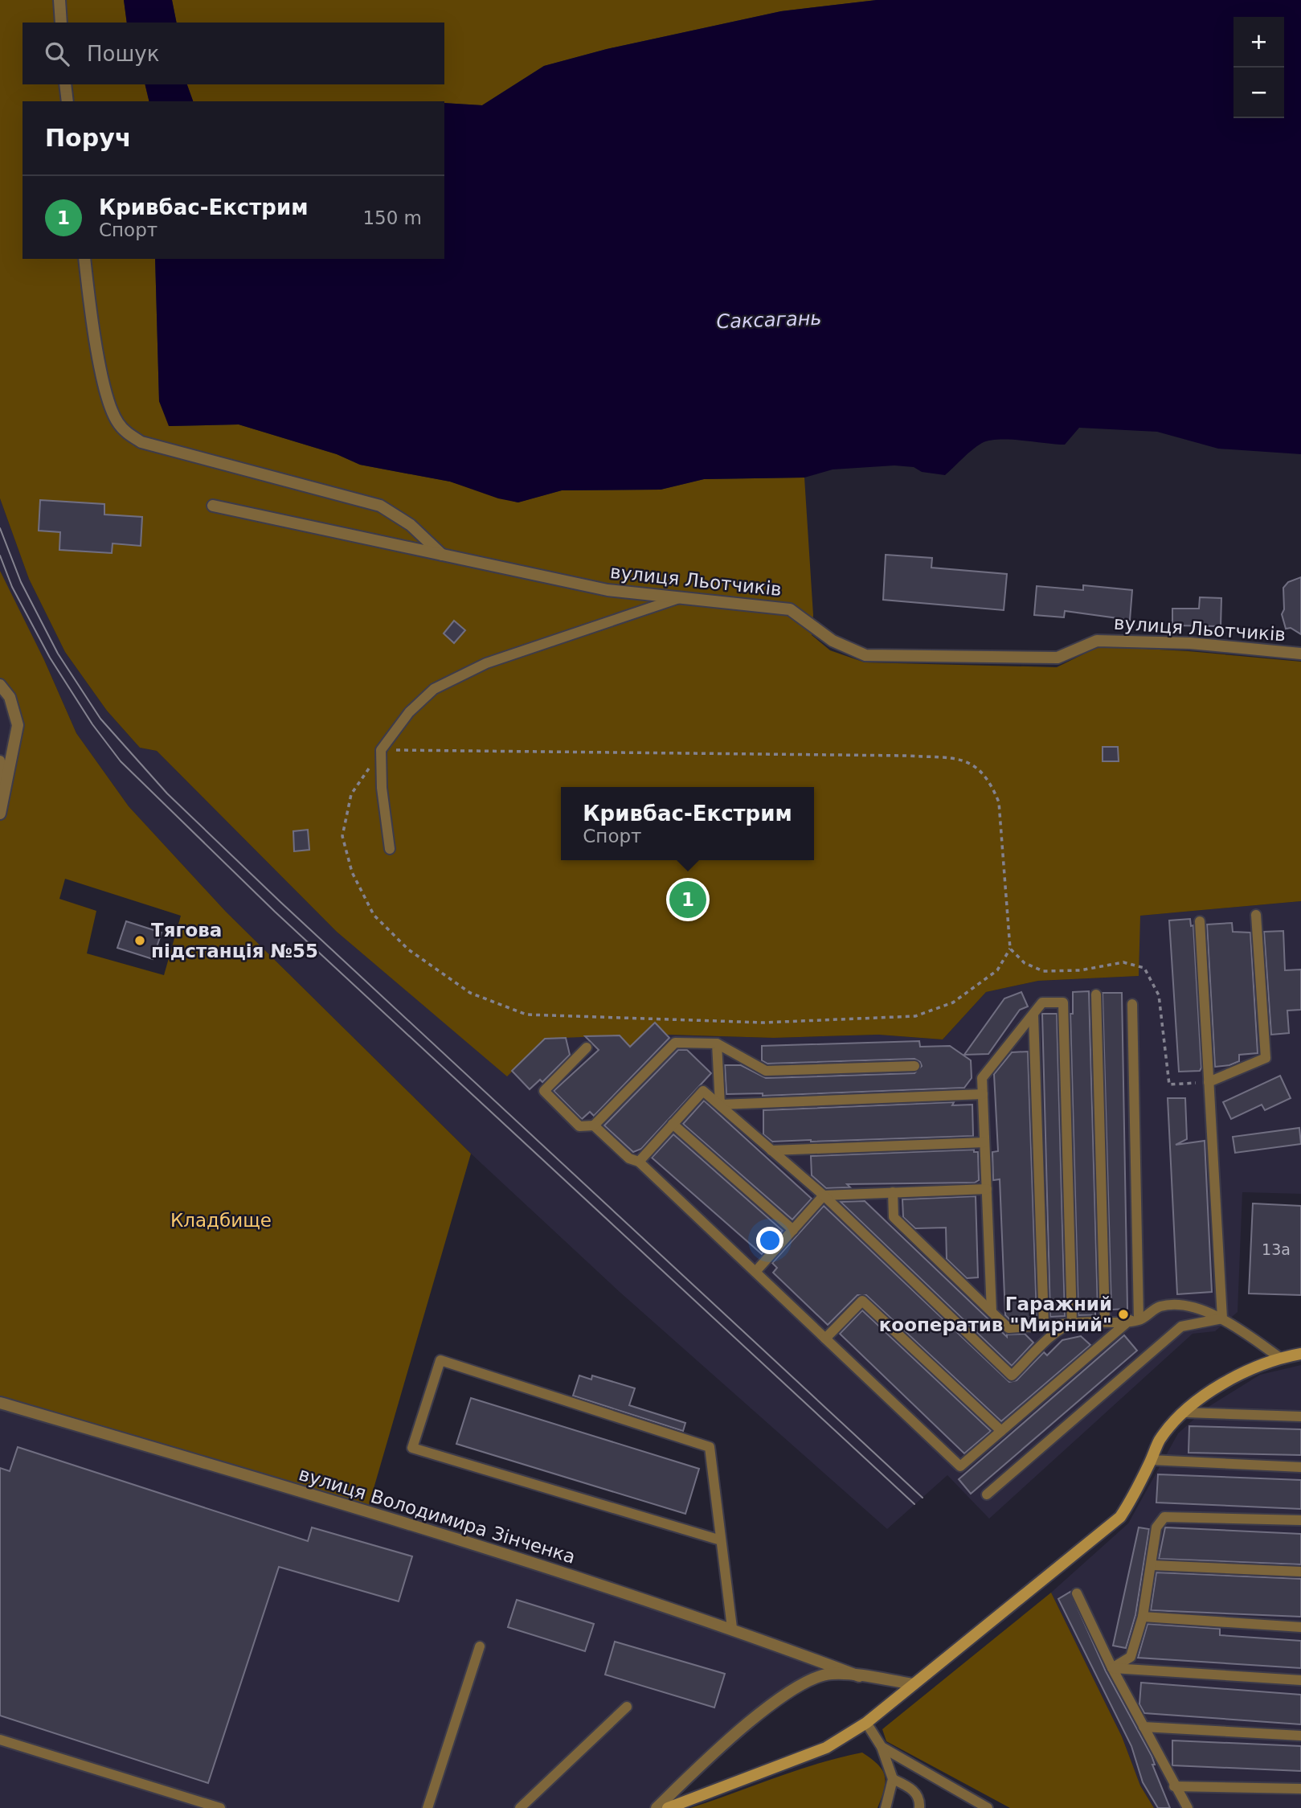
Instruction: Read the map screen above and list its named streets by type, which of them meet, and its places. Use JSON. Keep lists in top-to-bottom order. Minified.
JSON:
{"streets":{"street":["вулиця Льотчиків","вулиця Володимира Зінченка"]},"water":["Саксагань"],"parks":["Кладбище"],"places":["Тягова підстанція №55","Гаражний кооператив \"Мирний\""],"house_numbers":["13а"],"page":{"map_buttons":["+","−"],"search":"Пошук","heading":"Поруч","list":[{"mark":"1","name":"Кривбас-Екстрим","note":"Спорт","value":"150 m"}],"popup":["Кривбас-Екстрим","Спорт"],"pins":"1"}}
